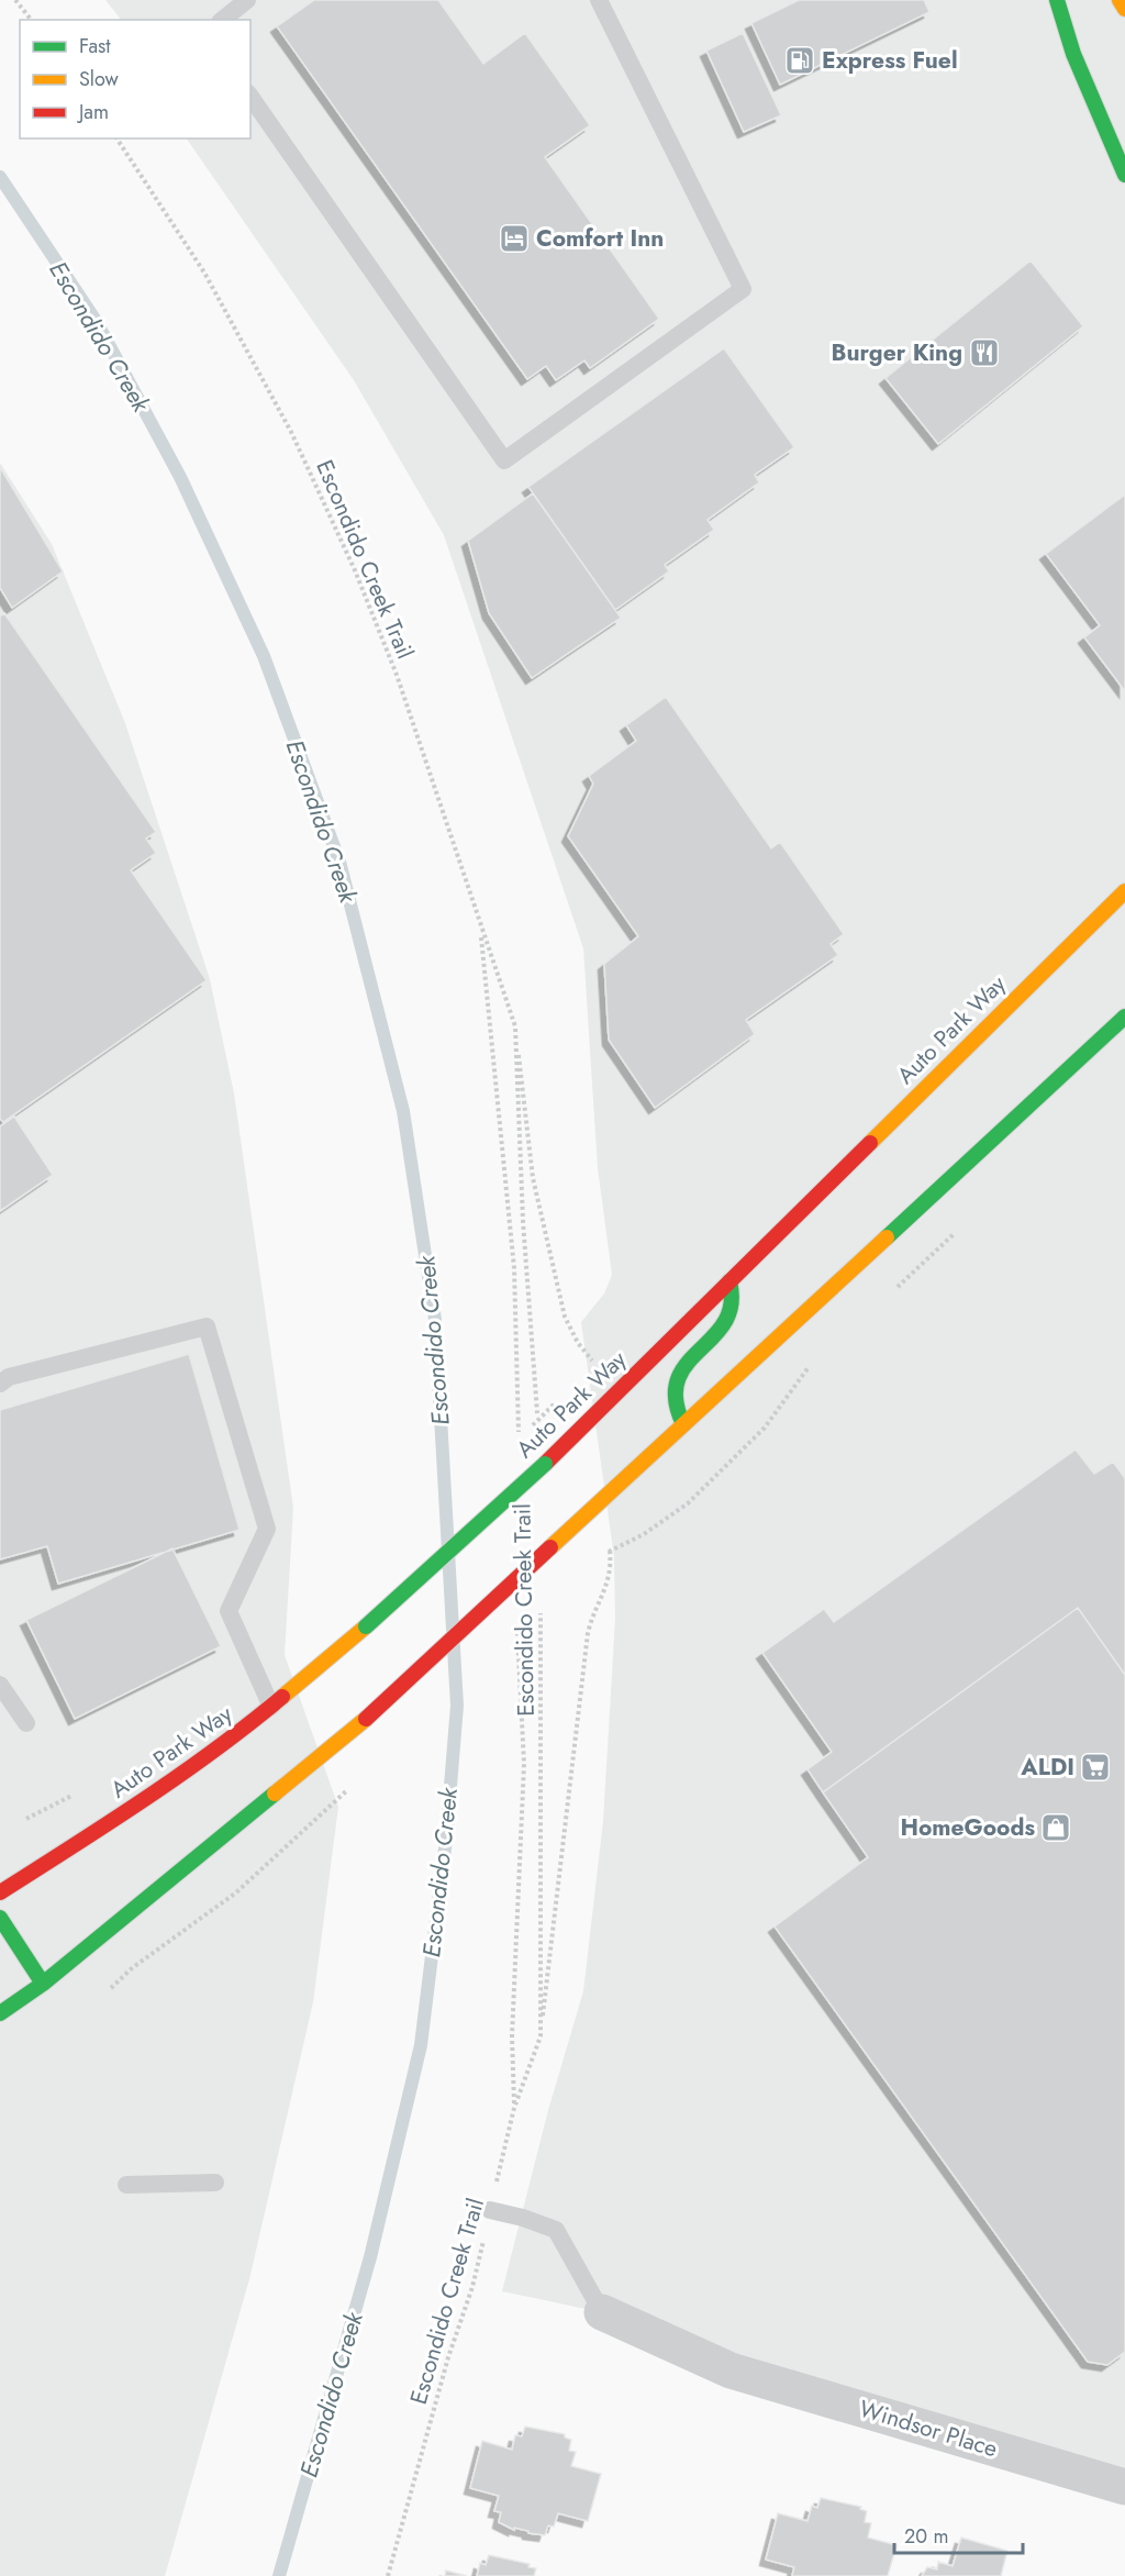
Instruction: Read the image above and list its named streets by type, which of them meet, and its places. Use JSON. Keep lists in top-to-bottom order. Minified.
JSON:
{"streets":{"main road":["Auto Park Way"],"street":["Windsor Place"],"path":["Escondido Creek Trail"]},"crossings":[["Escondido Creek Trail","Auto Park Way"]],"water":["Escondido Creek"],"places":{"fuel station":["Express Fuel"],"hotel":["Comfort Inn"],"restaurant":["Burger King"],"supermarket":["ALDI"],"shop":["HomeGoods"]},"legend":["Fast","Slow","Jam"],"scale_bar":"20 m"}
